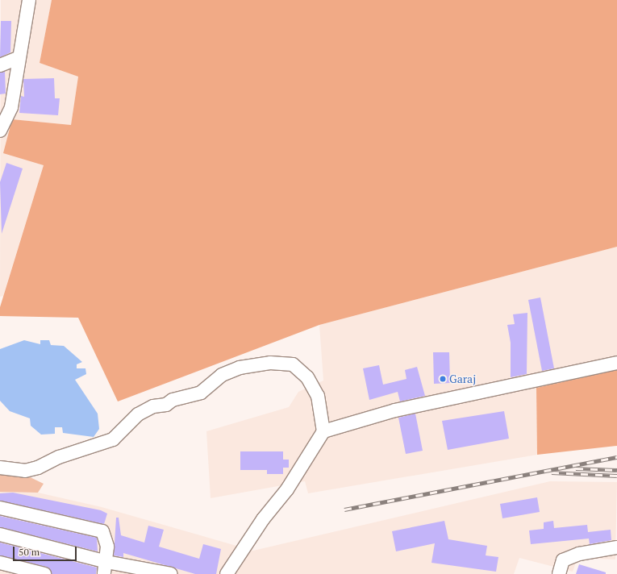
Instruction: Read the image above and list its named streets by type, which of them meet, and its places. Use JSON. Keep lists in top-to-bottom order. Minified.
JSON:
{"places":["Garaj"],"scale_bar":"50 m"}
